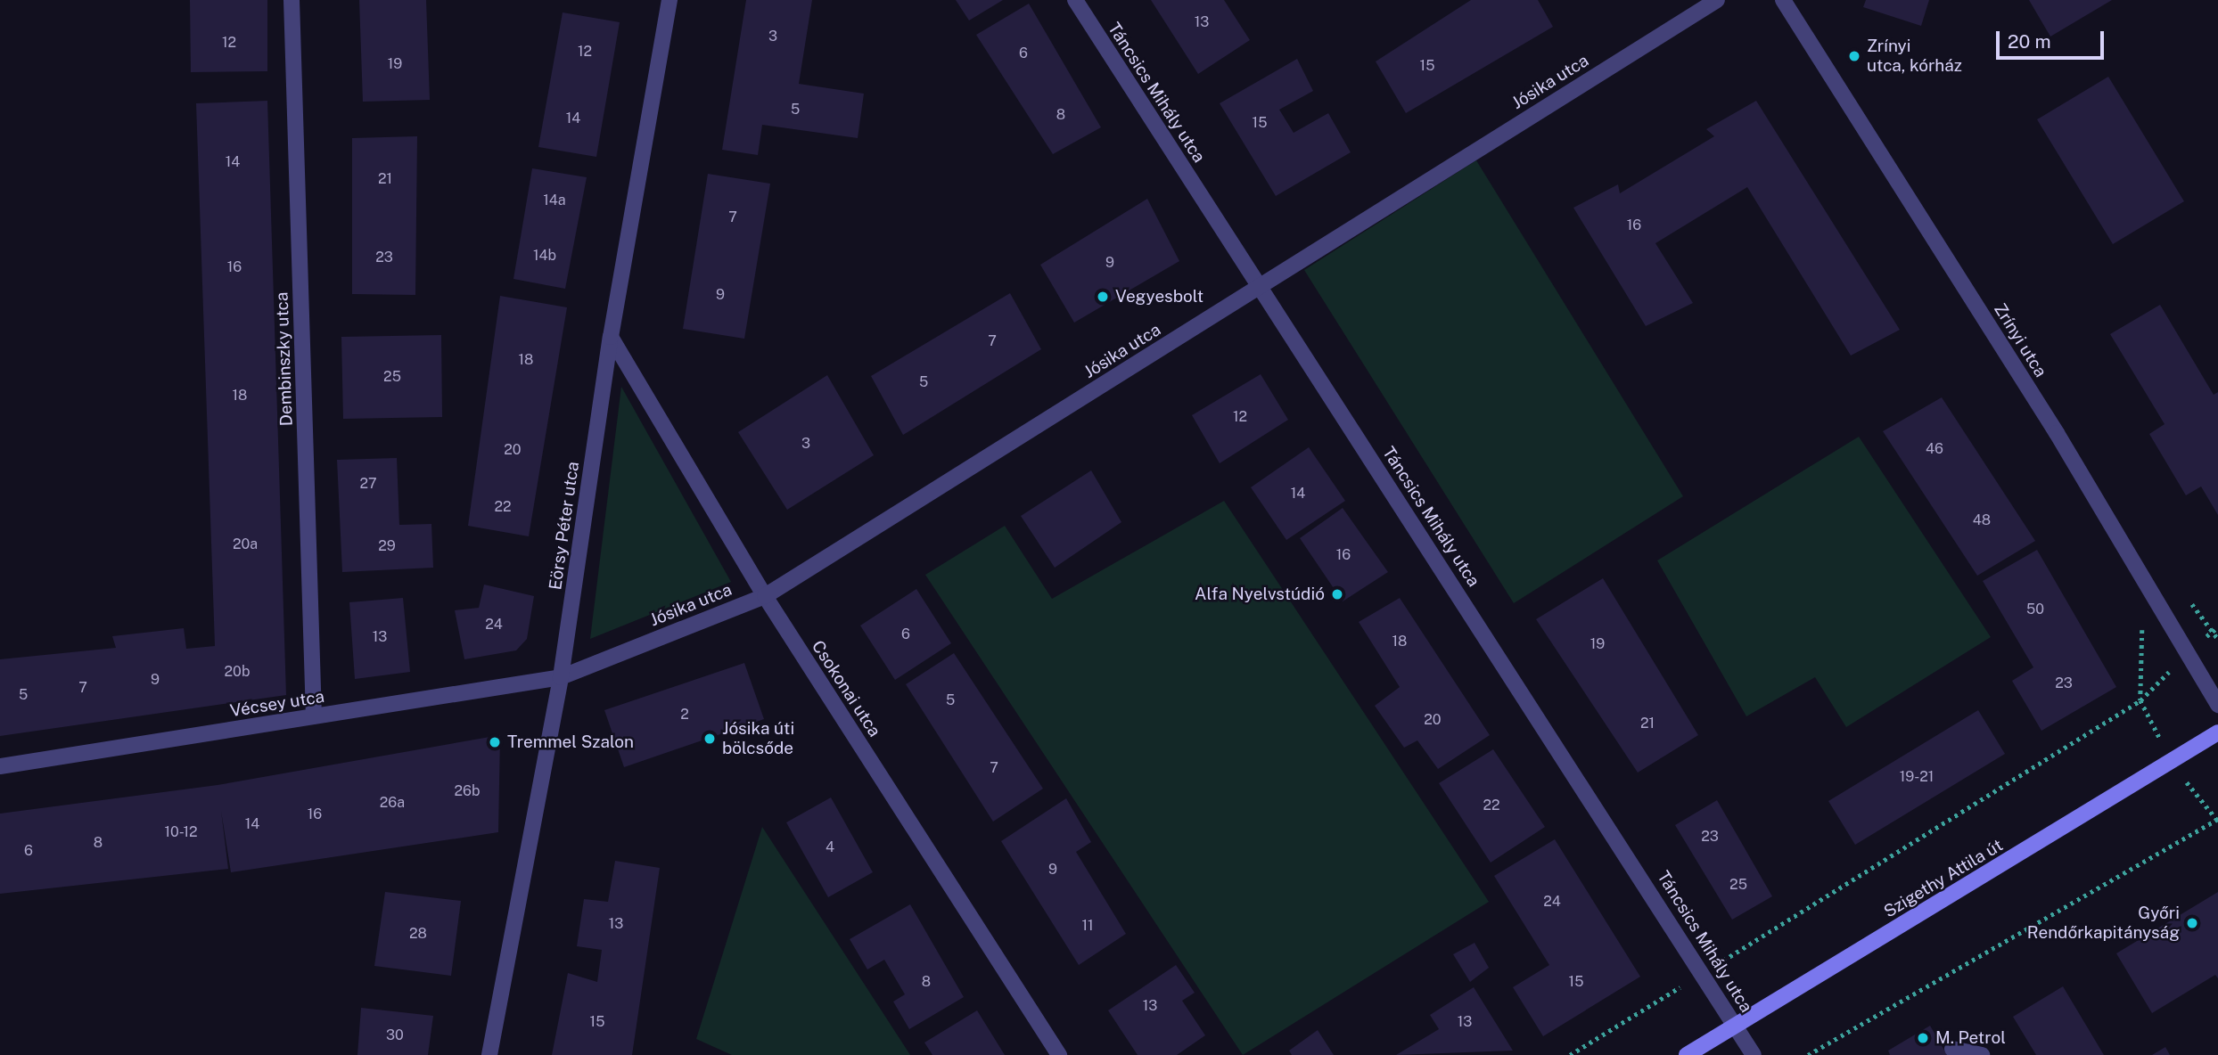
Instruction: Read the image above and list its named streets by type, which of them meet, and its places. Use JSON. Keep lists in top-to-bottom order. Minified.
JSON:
{"streets":{"street":["Jósika utca","Táncsics Mihály utca","Zrínyi utca","Dembinszky utca","Eörsy Péter utca","Csokonai utca","Vécsey utca","Szigethy Attila út"]},"crossings":[["Jósika utca","Táncsics Mihály utca"],["Jósika utca","Eörsy Péter utca"],["Jósika utca","Csokonai utca"],["Jósika utca","Vécsey utca"],["Táncsics Mihály utca","Szigethy Attila út"],["Dembinszky utca","Vécsey utca"],["Eörsy Péter utca","Csokonai utca"],["Eörsy Péter utca","Vécsey utca"]],"places":["Zrínyi utca, kórház","Vegyesbolt","Alfa Nyelvstúdió","Jósika úti bölcsőde","Tremmel Szalon","Győri Rendőrkapitányság","M. Petrol"],"house_numbers":["13","3","12","12","6","19","15","5","8","14","15","14","21","14a","7","16","14b","23","9","16","9","7","18","25","5","18","12","3","46","20","27","14","22","48","20a","29","16","50","24","6","13","18","19","20b","9","23","7","5","5","2","20","21","7","19-21","26b","26a","22","16","14","10-12","23","8","4","6","9","25","24","13","11","28","8","15","13","15","13","30"],"scale_bar":"20 m"}
